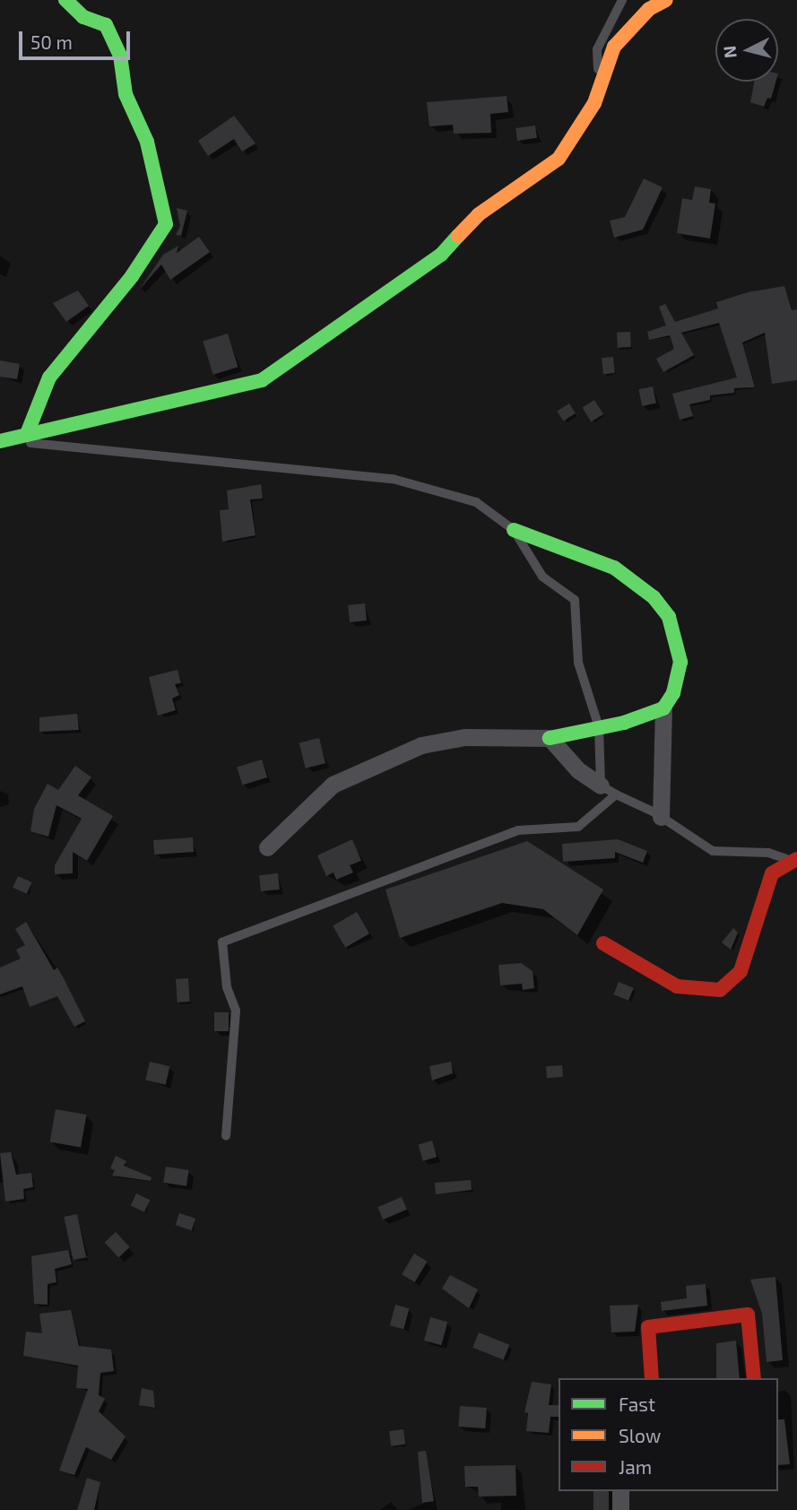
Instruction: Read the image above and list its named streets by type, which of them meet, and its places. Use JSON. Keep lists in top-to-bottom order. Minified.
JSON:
{"legend":["Fast","Slow","Jam"],"scale_bar":"50 m","north":"left"}
